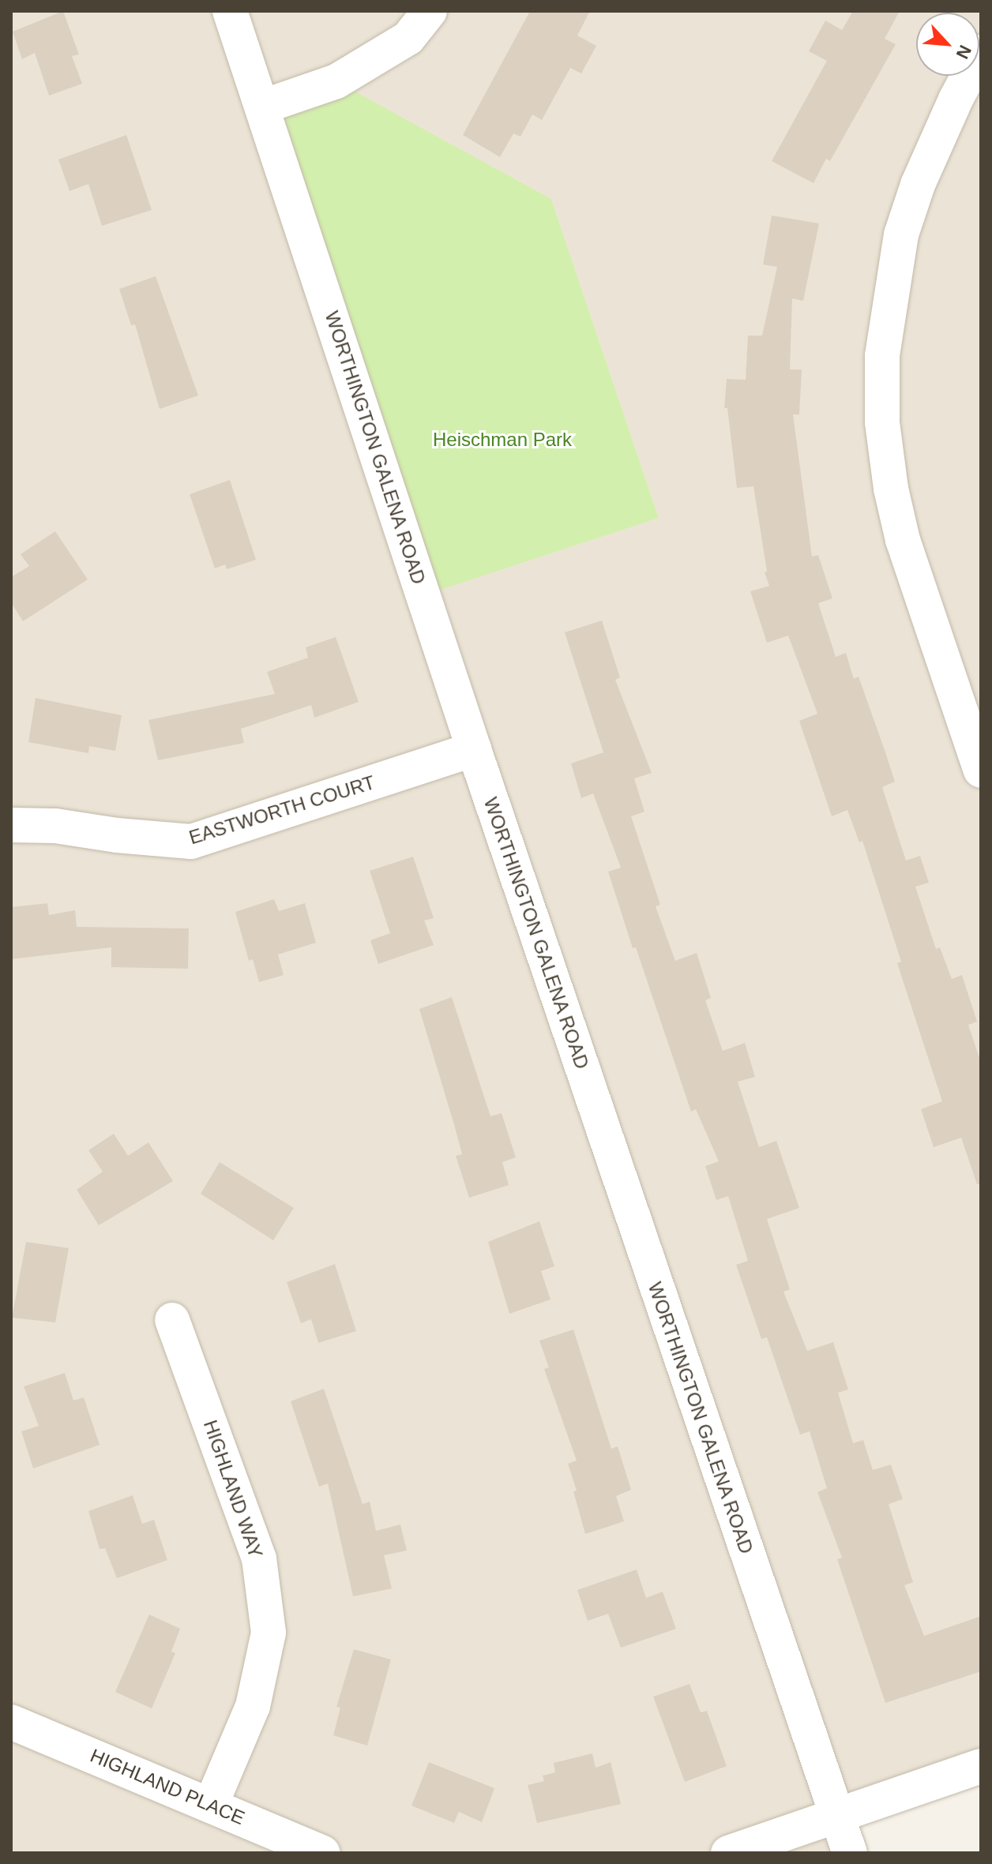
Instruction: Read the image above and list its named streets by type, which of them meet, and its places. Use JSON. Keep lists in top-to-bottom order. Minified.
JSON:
{"streets":{"street":["WORTHINGTON GALENA ROAD","EASTWORTH COURT","HIGHLAND WAY","HIGHLAND PLACE"]},"crossings":[["WORTHINGTON GALENA ROAD","EASTWORTH COURT"],["HIGHLAND WAY","HIGHLAND PLACE"]],"parks":["Heischman Park"],"north":"bottom right"}
